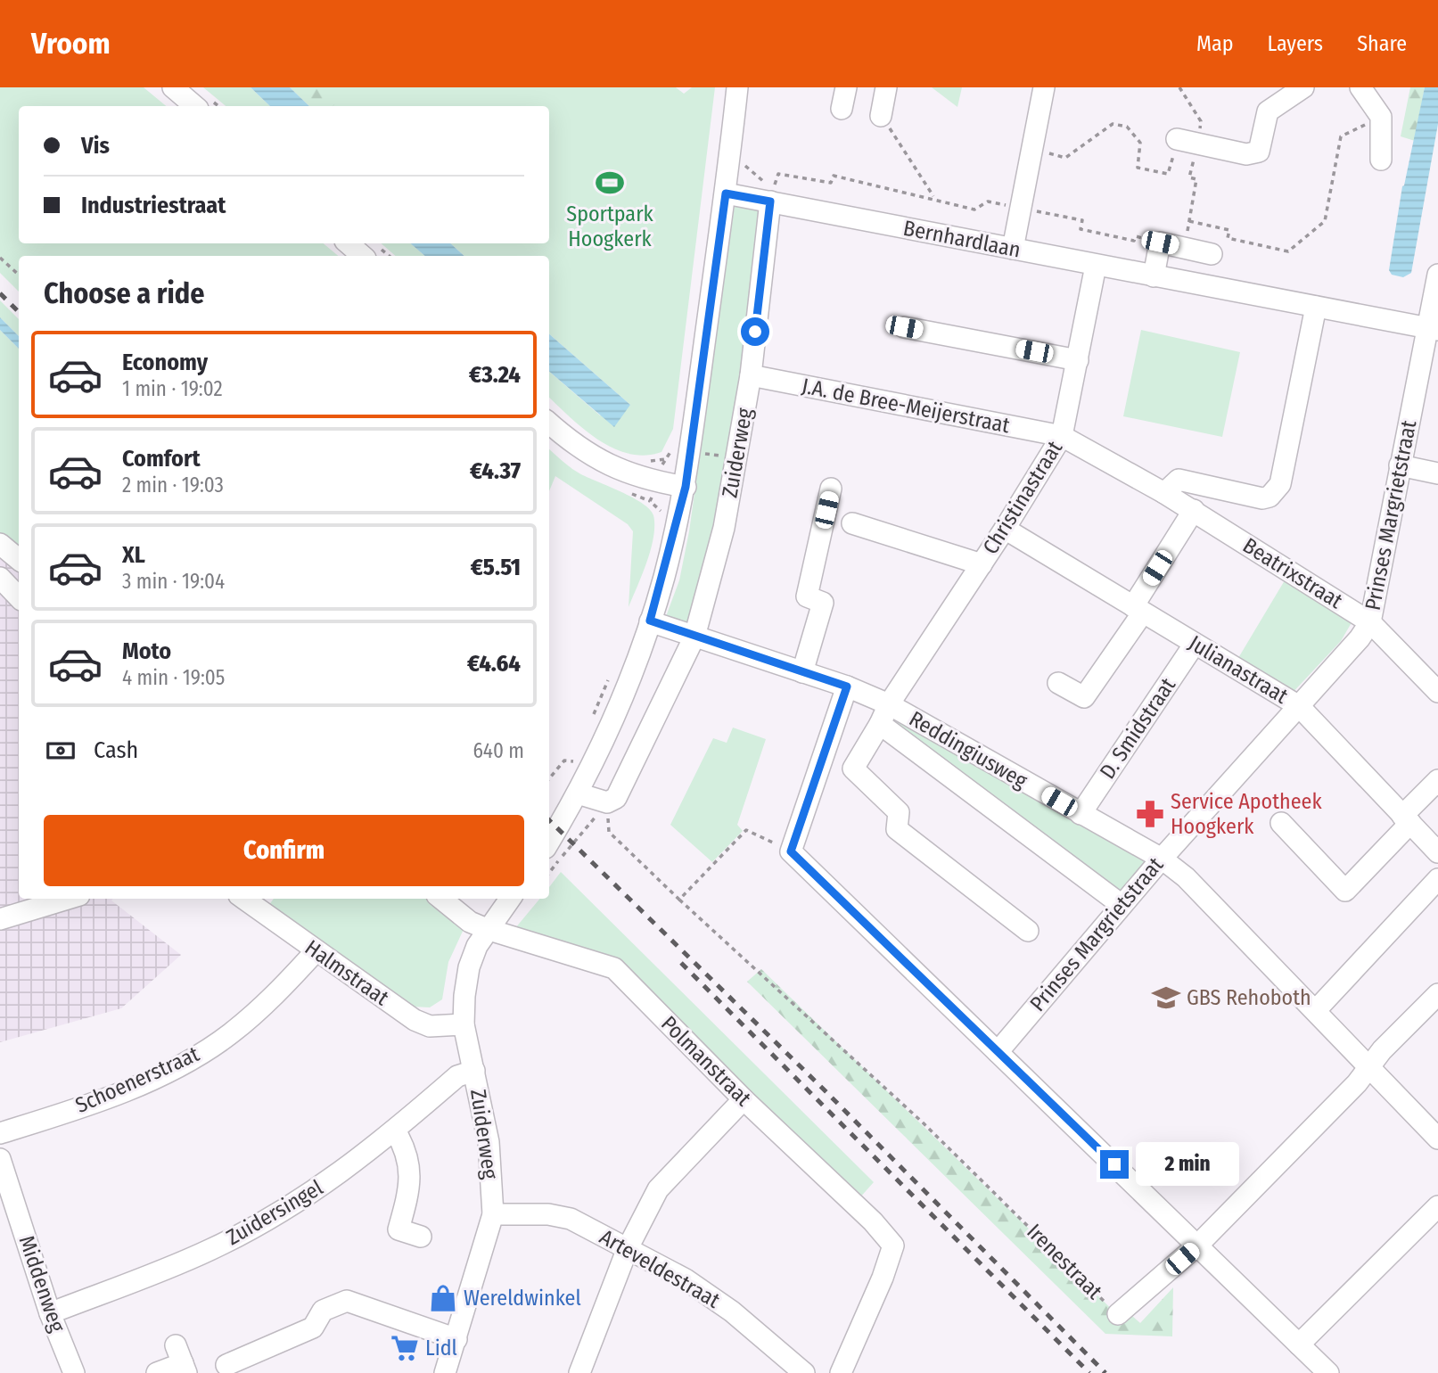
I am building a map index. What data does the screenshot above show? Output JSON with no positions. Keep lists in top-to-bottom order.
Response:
{
  "streets": {
    "street": [
      "Bernhardlaan",
      "J.A. de Bree-Meijerstraat",
      "Zuiderweg",
      "Christinastraat",
      "Prinses Margrietstraat",
      "Beatrixstraat",
      "Julianastraat",
      "D. Smidstraat",
      "Reddingiusweg",
      "Halmstraat",
      "Polmanstraat",
      "Schoenerstraat",
      "Zuidersingel",
      "Irenestraat",
      "Arteveldestraat",
      "Middenweg"
    ]
  },
  "crossings": [
    ["Bernhardlaan", "Zuiderweg"],
    ["Bernhardlaan", "Christinastraat"],
    ["Bernhardlaan", "Prinses Margrietstraat"],
    ["J.A. de Bree-Meijerstraat", "Zuiderweg"],
    ["J.A. de Bree-Meijerstraat", "Christinastraat"],
    ["J.A. de Bree-Meijerstraat", "Beatrixstraat"],
    ["Zuiderweg", "Reddingiusweg"],
    ["Zuiderweg", "Halmstraat"],
    ["Zuiderweg", "Polmanstraat"],
    ["Zuiderweg", "Zuidersingel"],
    ["Zuiderweg", "Irenestraat"],
    ["Zuiderweg", "Arteveldestraat"],
    ["Christinastraat", "Julianastraat"],
    ["Christinastraat", "Reddingiusweg"],
    ["Prinses Margrietstraat", "Beatrixstraat"],
    ["Prinses Margrietstraat", "Julianastraat"],
    ["Prinses Margrietstraat", "Reddingiusweg"],
    ["Julianastraat", "D. Smidstraat"],
    ["D. Smidstraat", "Reddingiusweg"],
    ["Reddingiusweg", "Irenestraat"],
    ["Halmstraat", "Schoenerstraat"],
    ["Zuidersingel", "Middenweg"]
  ],
  "places": {
    "sports": ["Sportpark Hoogkerk"],
    "pharmacy": ["Service Apotheek Hoogkerk"],
    "school or university": ["GBS Rehoboth"],
    "shop": ["Wereldwinkel"],
    "supermarket": ["Lidl"]
  },
  "page": {
    "header": "Vroom",
    "nav": ["Map", "Layers", "Share"],
    "banner": ["Vis", "Industriestraat"],
    "heading": "Choose a ride",
    "list": [
      {
        "name": "Economy",
        "note": "1 min · 19:02",
        "value": "€3.24"
      },
      {
        "name": "Comfort",
        "note": "2 min · 19:03",
        "value": "€4.37"
      },
      {
        "name": "XL",
        "note": "3 min · 19:04",
        "value": "€5.51"
      },
      {
        "name": "Moto",
        "note": "4 min · 19:05",
        "value": "€4.64"
      }
    ],
    "pay": ["Cash", "640 m"],
    "buttons": "Confirm",
    "bubble": "2 min"
  }
}
